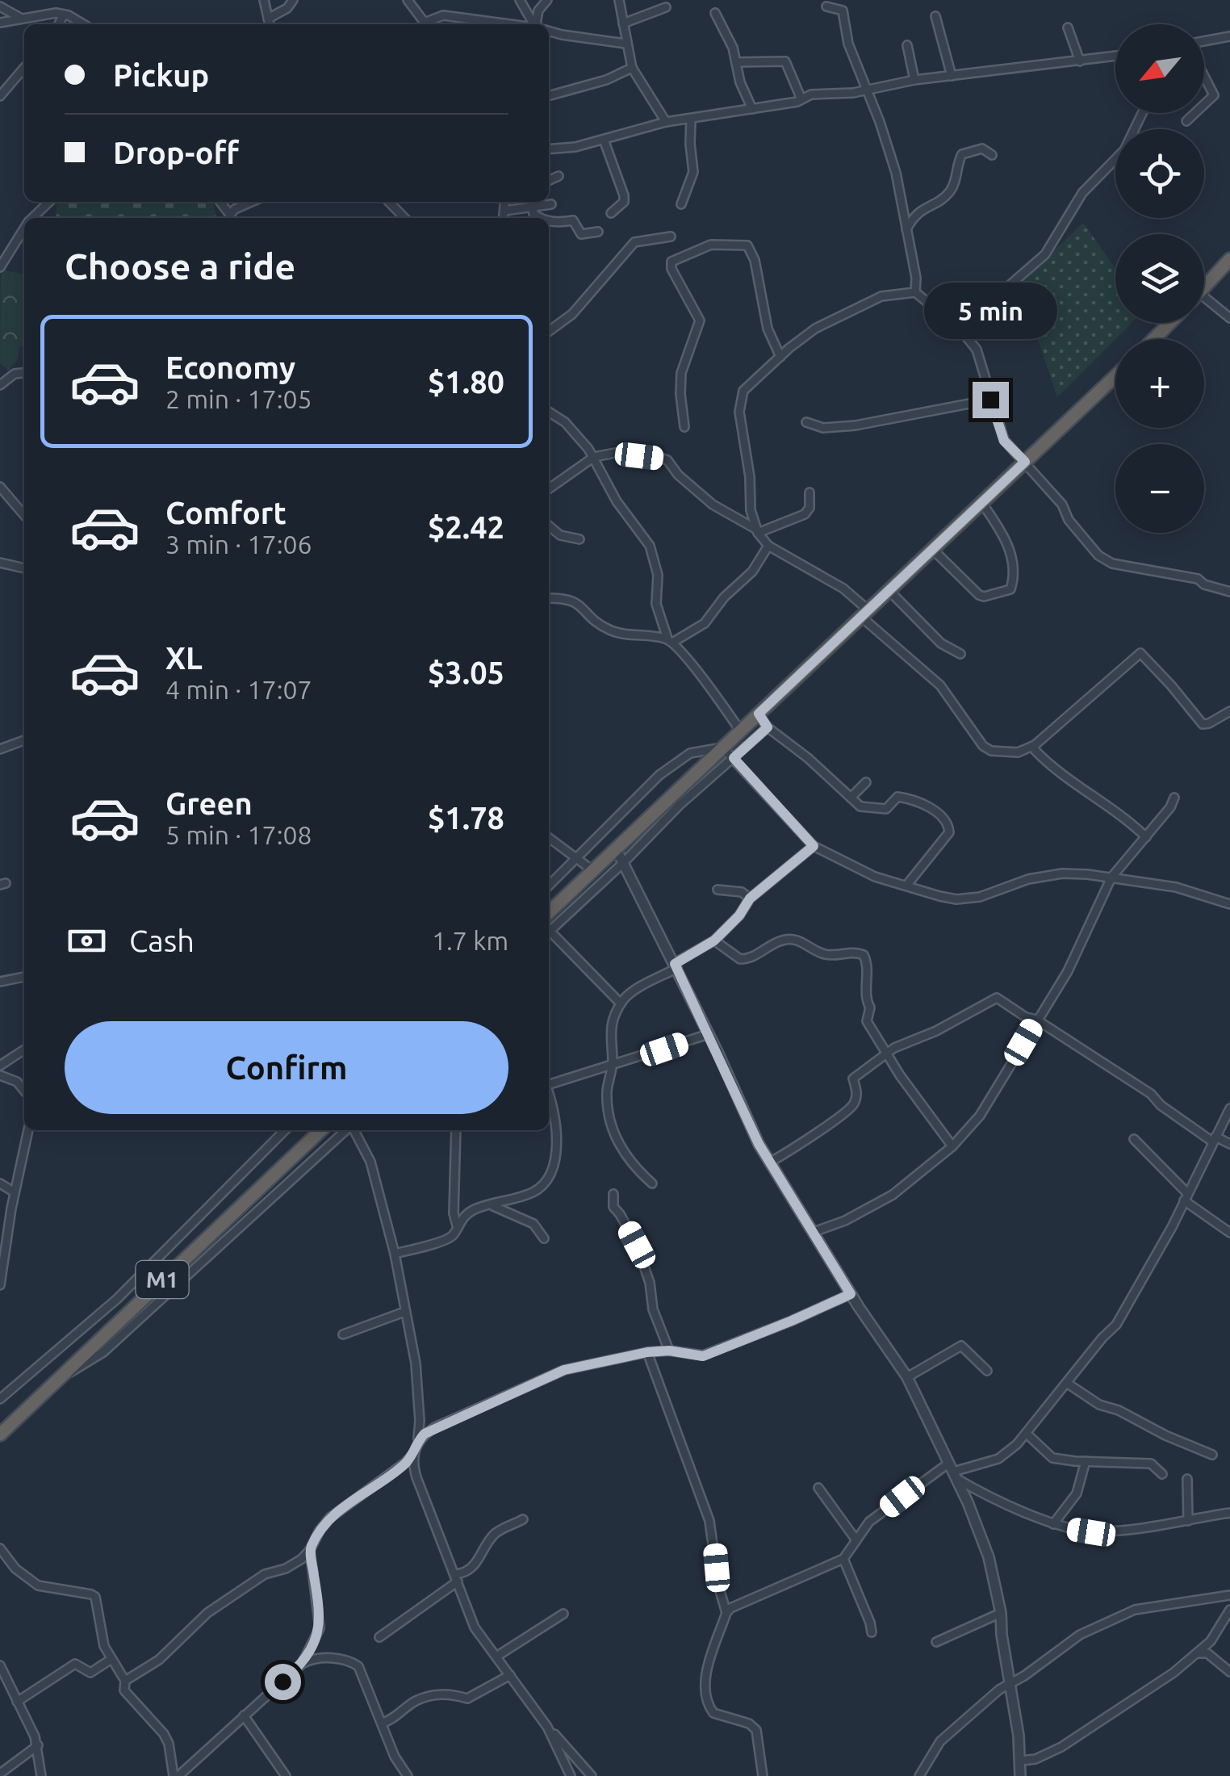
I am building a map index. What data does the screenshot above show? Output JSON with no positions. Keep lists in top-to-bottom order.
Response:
{
  "streets": {
    "highway": ["M1"]
  },
  "north": "bottom left",
  "page": {
    "map_buttons": ["+", "−"],
    "banner": ["Pickup", "Drop-off"],
    "heading": "Choose a ride",
    "bubble": "5 min",
    "list": [
      {
        "name": "Economy",
        "note": "2 min · 17:05",
        "value": "$1.80"
      },
      {
        "name": "Comfort",
        "note": "3 min · 17:06",
        "value": "$2.42"
      },
      {
        "name": "XL",
        "note": "4 min · 17:07",
        "value": "$3.05"
      },
      {
        "name": "Green",
        "note": "5 min · 17:08",
        "value": "$1.78"
      }
    ],
    "pay": ["Cash", "1.7 km"],
    "buttons": "Confirm"
  }
}
